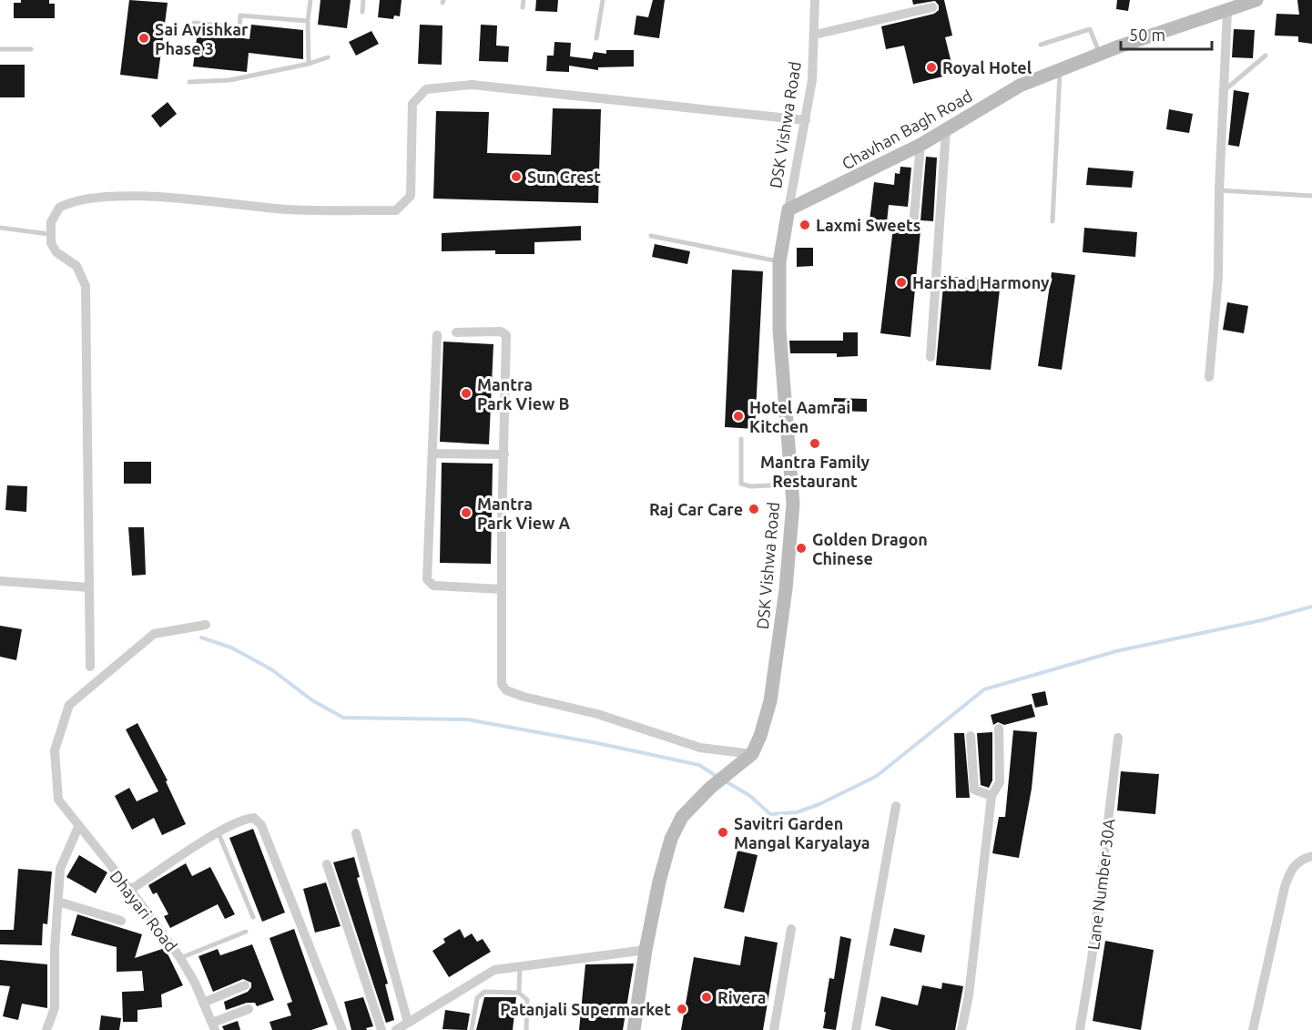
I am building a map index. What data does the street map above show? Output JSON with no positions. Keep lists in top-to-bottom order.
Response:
{
  "streets": {
    "street": [
      "DSK Vishwa Road",
      "Chavhan Bagh Road",
      "Lane Number 30A",
      "Dhayari Road"
    ]
  },
  "crossings": [
    ["DSK Vishwa Road", "Chavhan Bagh Road"]
  ],
  "places": [
    "Sai Avishkar Phase 3",
    "Royal Hotel",
    "Sun Crest",
    "Laxmi Sweets",
    "Harshad Harmony",
    "Mantra Park View B",
    "Hotel Aamrai Kitchen",
    "Mantra Family Restaurant",
    "Raj Car Care",
    "Mantra Park View A",
    "Golden Dragon Chinese",
    "Savitri Garden Mangal Karyalaya",
    "Rivera",
    "Patanjali Supermarket"
  ],
  "scale_bar": "50 m"
}
